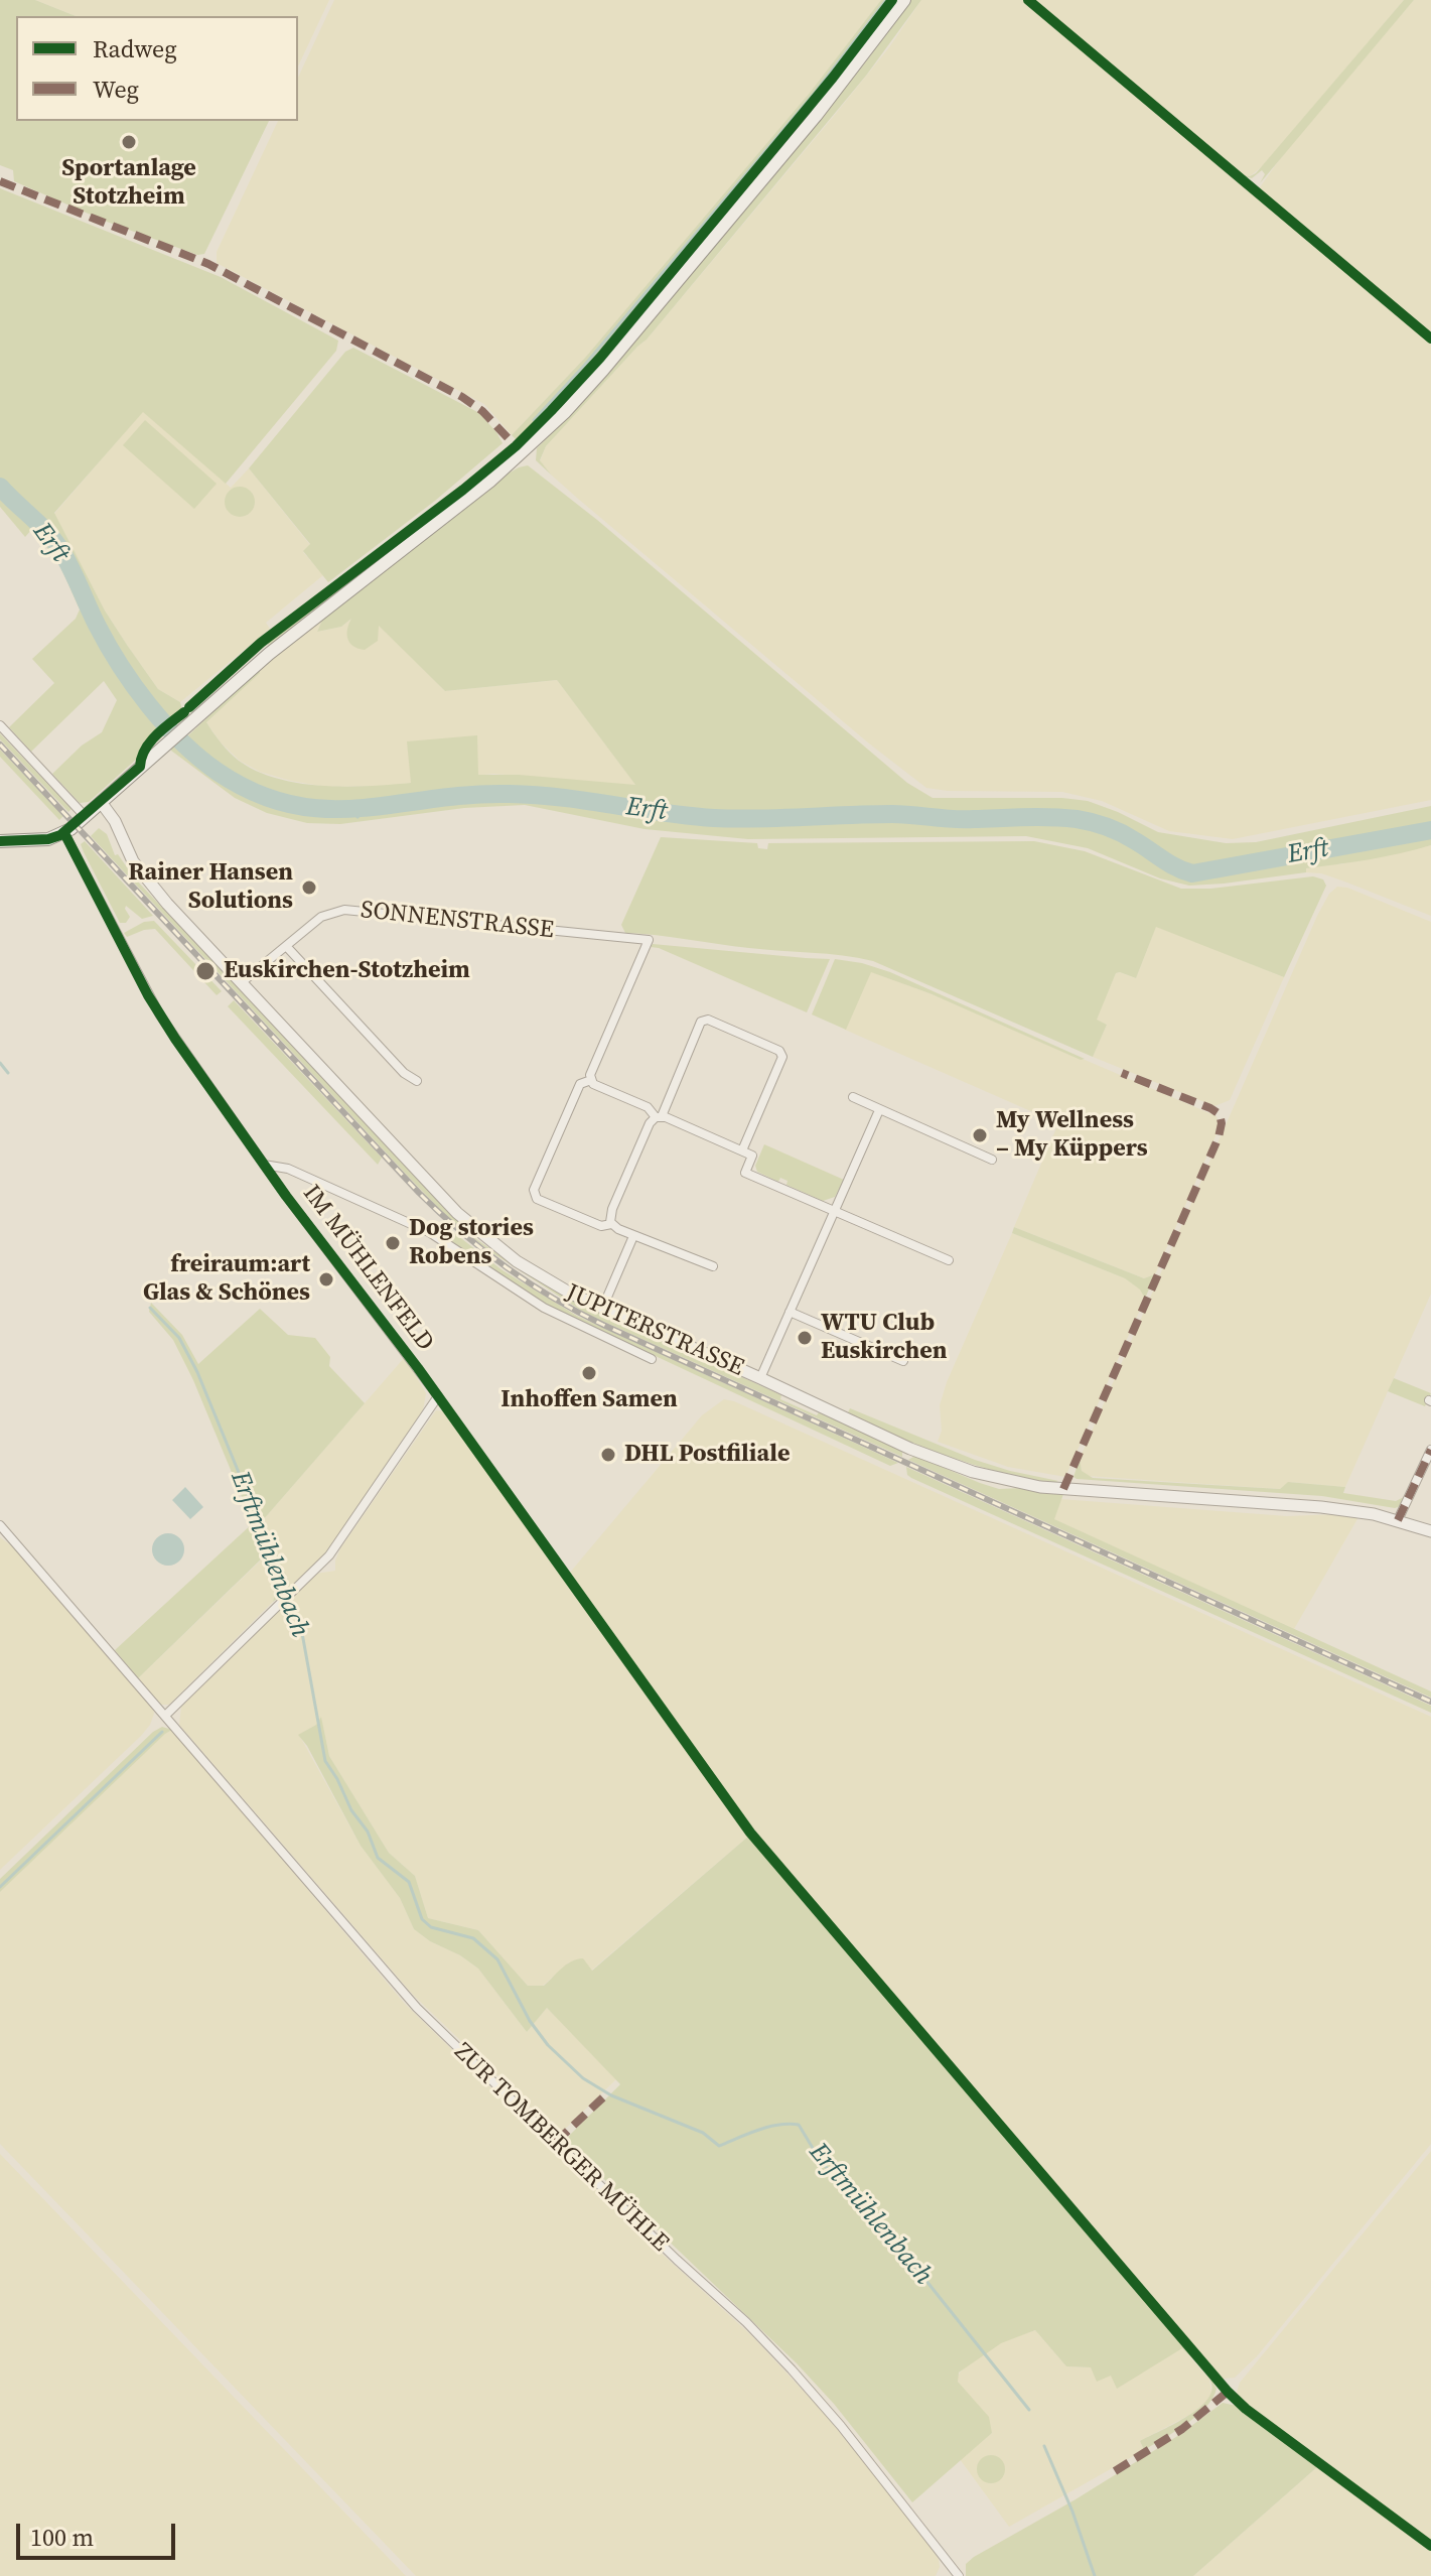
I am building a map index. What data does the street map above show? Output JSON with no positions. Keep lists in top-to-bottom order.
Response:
{
  "streets": {
    "street": [
      "SONNENSTRASSE",
      "IM MÜHLENFELD",
      "JUPITERSTRASSE",
      "ZUR TOMBERGER MÜHLE"
    ]
  },
  "crossings": [
    ["SONNENSTRASSE", "JUPITERSTRASSE"],
    ["IM MÜHLENFELD", "ZUR TOMBERGER MÜHLE"]
  ],
  "water": ["Erft", "Erftmühlenbach"],
  "places": [
    "Sportanlage Stotzheim",
    "Rainer Hansen Solutions",
    "Euskirchen-Stotzheim",
    "My Wellness – My Küppers",
    "Dog stories Robens",
    "freiraum:art Glas & Schönes",
    "WTU Club Euskirchen",
    "Inhoffen Samen",
    "DHL Postfiliale"
  ],
  "legend": ["Radweg", "Weg"],
  "scale_bar": "100 m"
}
